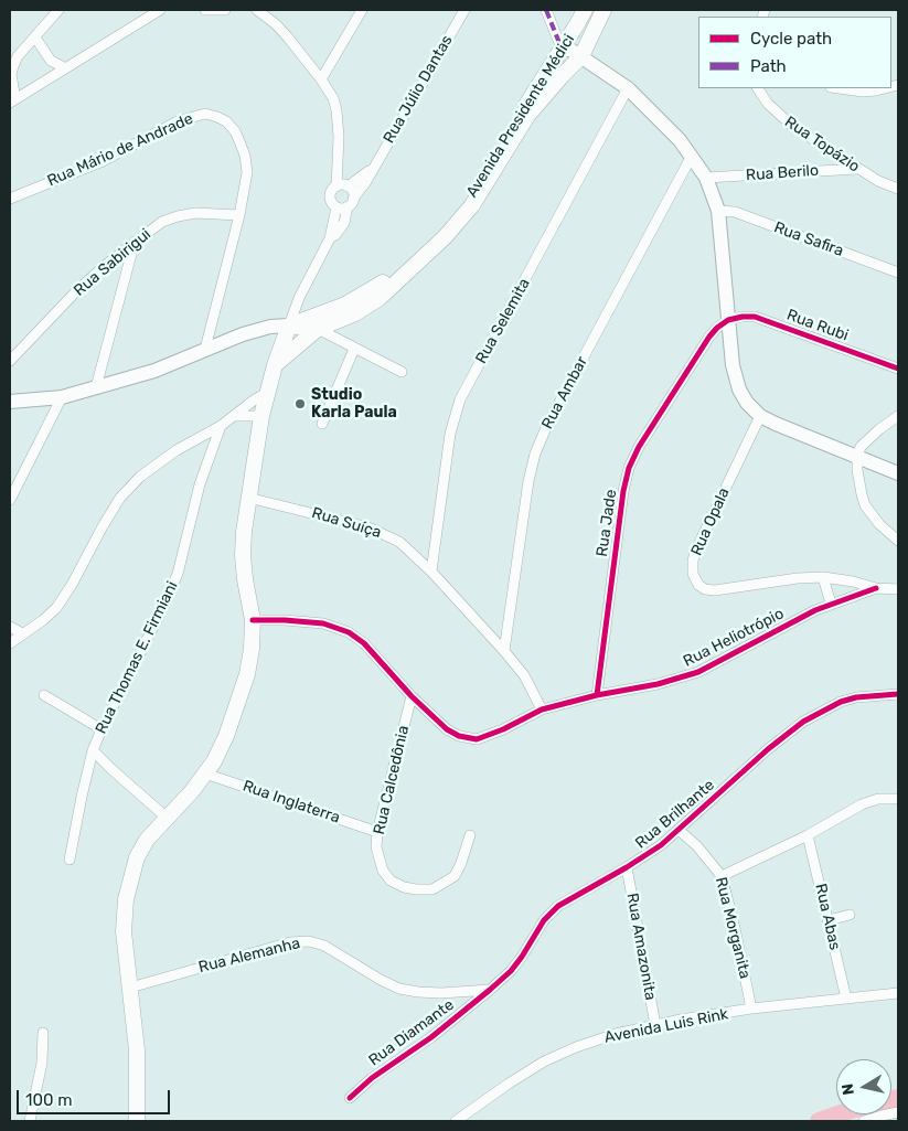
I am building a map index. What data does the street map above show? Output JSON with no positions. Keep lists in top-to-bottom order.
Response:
{
  "streets": {
    "main road": ["Avenida Presidente Médici"],
    "street": [
      "Rua Júlio Dantas",
      "Rua Topázio",
      "Rua Mário de Andrade",
      "Rua Berilo",
      "Rua Safira",
      "Rua Sabirigui",
      "Rua Selemita",
      "Rua Rubi",
      "Rua Ambar",
      "Rua Opala",
      "Rua Suíça",
      "Rua Jade",
      "Rua Heliotrópio",
      "Rua Thomas E. Firmiani",
      "Rua Calcedônia",
      "Rua Inglaterra",
      "Rua Brilhante",
      "Rua Abas",
      "Rua Morganita",
      "Rua Amazonita",
      "Rua Alemanha",
      "Avenida Luis Rink",
      "Rua Diamante"
    ]
  },
  "crossings": [
    ["Rua Júlio Dantas", "Avenida Presidente Médici"],
    ["Rua Topázio", "Rua Berilo"],
    ["Rua Mário de Andrade", "Rua Sabirigui"],
    ["Rua Selemita", "Rua Suíça"],
    ["Rua Rubi", "Rua Jade"],
    ["Rua Ambar", "Rua Suíça"],
    ["Rua Opala", "Rua Heliotrópio"],
    ["Rua Suíça", "Rua Heliotrópio"],
    ["Rua Jade", "Rua Heliotrópio"],
    ["Rua Heliotrópio", "Rua Calcedônia"],
    ["Rua Calcedônia", "Rua Inglaterra"],
    ["Rua Brilhante", "Rua Morganita"],
    ["Rua Brilhante", "Rua Amazonita"],
    ["Rua Brilhante", "Rua Alemanha"],
    ["Rua Brilhante", "Rua Diamante"],
    ["Rua Abas", "Avenida Luis Rink"],
    ["Rua Morganita", "Avenida Luis Rink"],
    ["Rua Amazonita", "Avenida Luis Rink"],
    ["Rua Alemanha", "Rua Diamante"]
  ],
  "places": ["Studio Karla Paula"],
  "legend": ["Cycle path", "Path"],
  "scale_bar": "100 m",
  "north": "left"
}
